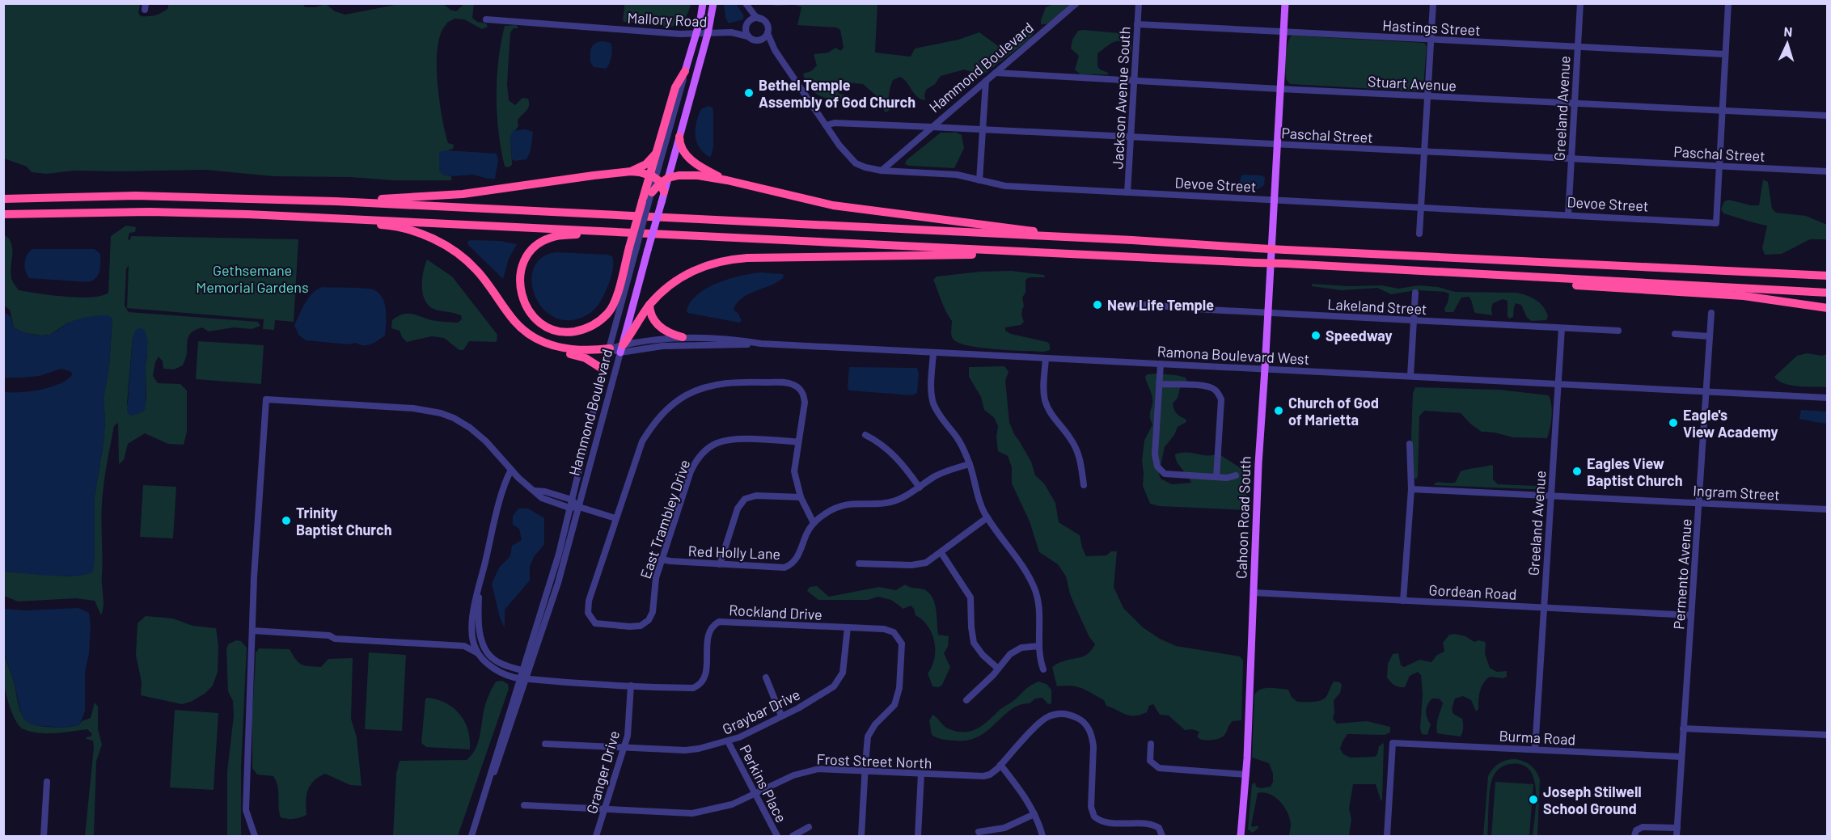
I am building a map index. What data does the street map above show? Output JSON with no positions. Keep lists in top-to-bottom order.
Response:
{
  "streets": {
    "main road": ["Hammond Boulevard", "Cahoon Road South"],
    "street": [
      "Mallory Road",
      "Hastings Street",
      "Stuart Avenue",
      "Jackson Avenue South",
      "Greeland Avenue",
      "Paschal Street",
      "Devoe Street",
      "Lakeland Street",
      "Ramona Boulevard West",
      "Ingram Street",
      "East Trambley Drive",
      "Red Holly Lane",
      "Permento Avenue",
      "Gordean Road",
      "Rockland Drive",
      "Graybar Drive",
      "Burma Road",
      "Frost Street North",
      "Granger Drive",
      "Perkins Place"
    ]
  },
  "crossings": [
    ["Mallory Road", "Hammond Boulevard"],
    ["Mallory Road", "Devoe Street"],
    ["Hastings Street", "Jackson Avenue South"],
    ["Hastings Street", "Greeland Avenue"],
    ["Hammond Boulevard", "Stuart Avenue"],
    ["Hammond Boulevard", "Paschal Street"],
    ["Hammond Boulevard", "Devoe Street"],
    ["Hammond Boulevard", "Ramona Boulevard West"],
    ["Hammond Boulevard", "Rockland Drive"],
    ["Stuart Avenue", "Jackson Avenue South"],
    ["Stuart Avenue", "Greeland Avenue"],
    ["Jackson Avenue South", "Paschal Street"],
    ["Jackson Avenue South", "Devoe Street"],
    ["Greeland Avenue", "Paschal Street"],
    ["Greeland Avenue", "Devoe Street"],
    ["Greeland Avenue", "Lakeland Street"],
    ["Greeland Avenue", "Ramona Boulevard West"],
    ["Greeland Avenue", "Ingram Street"],
    ["Greeland Avenue", "Gordean Road"],
    ["Greeland Avenue", "Burma Road"],
    ["Paschal Street", "Devoe Street"],
    ["Paschal Street", "Cahoon Road South"],
    ["Devoe Street", "Cahoon Road South"],
    ["Lakeland Street", "Cahoon Road South"],
    ["Ramona Boulevard West", "Cahoon Road South"],
    ["Ramona Boulevard West", "Permento Avenue"],
    ["Ingram Street", "Permento Avenue"],
    ["Cahoon Road South", "Gordean Road"],
    ["East Trambley Drive", "Red Holly Lane"],
    ["Permento Avenue", "Gordean Road"],
    ["Permento Avenue", "Burma Road"],
    ["Rockland Drive", "Graybar Drive"],
    ["Rockland Drive", "Frost Street North"],
    ["Rockland Drive", "Granger Drive"],
    ["Graybar Drive", "Granger Drive"],
    ["Graybar Drive", "Perkins Place"],
    ["Frost Street North", "Granger Drive"],
    ["Frost Street North", "Perkins Place"]
  ],
  "parks": ["Gethsemane Memorial Gardens"],
  "places": [
    "Bethel Temple Assembly of God Church",
    "New Life Temple",
    "Speedway",
    "Church of God of Marietta",
    "Eagle's View Academy",
    "Eagles View Baptist Church",
    "Trinity Baptist Church",
    "Joseph Stilwell School Ground"
  ],
  "north": "top"
}
